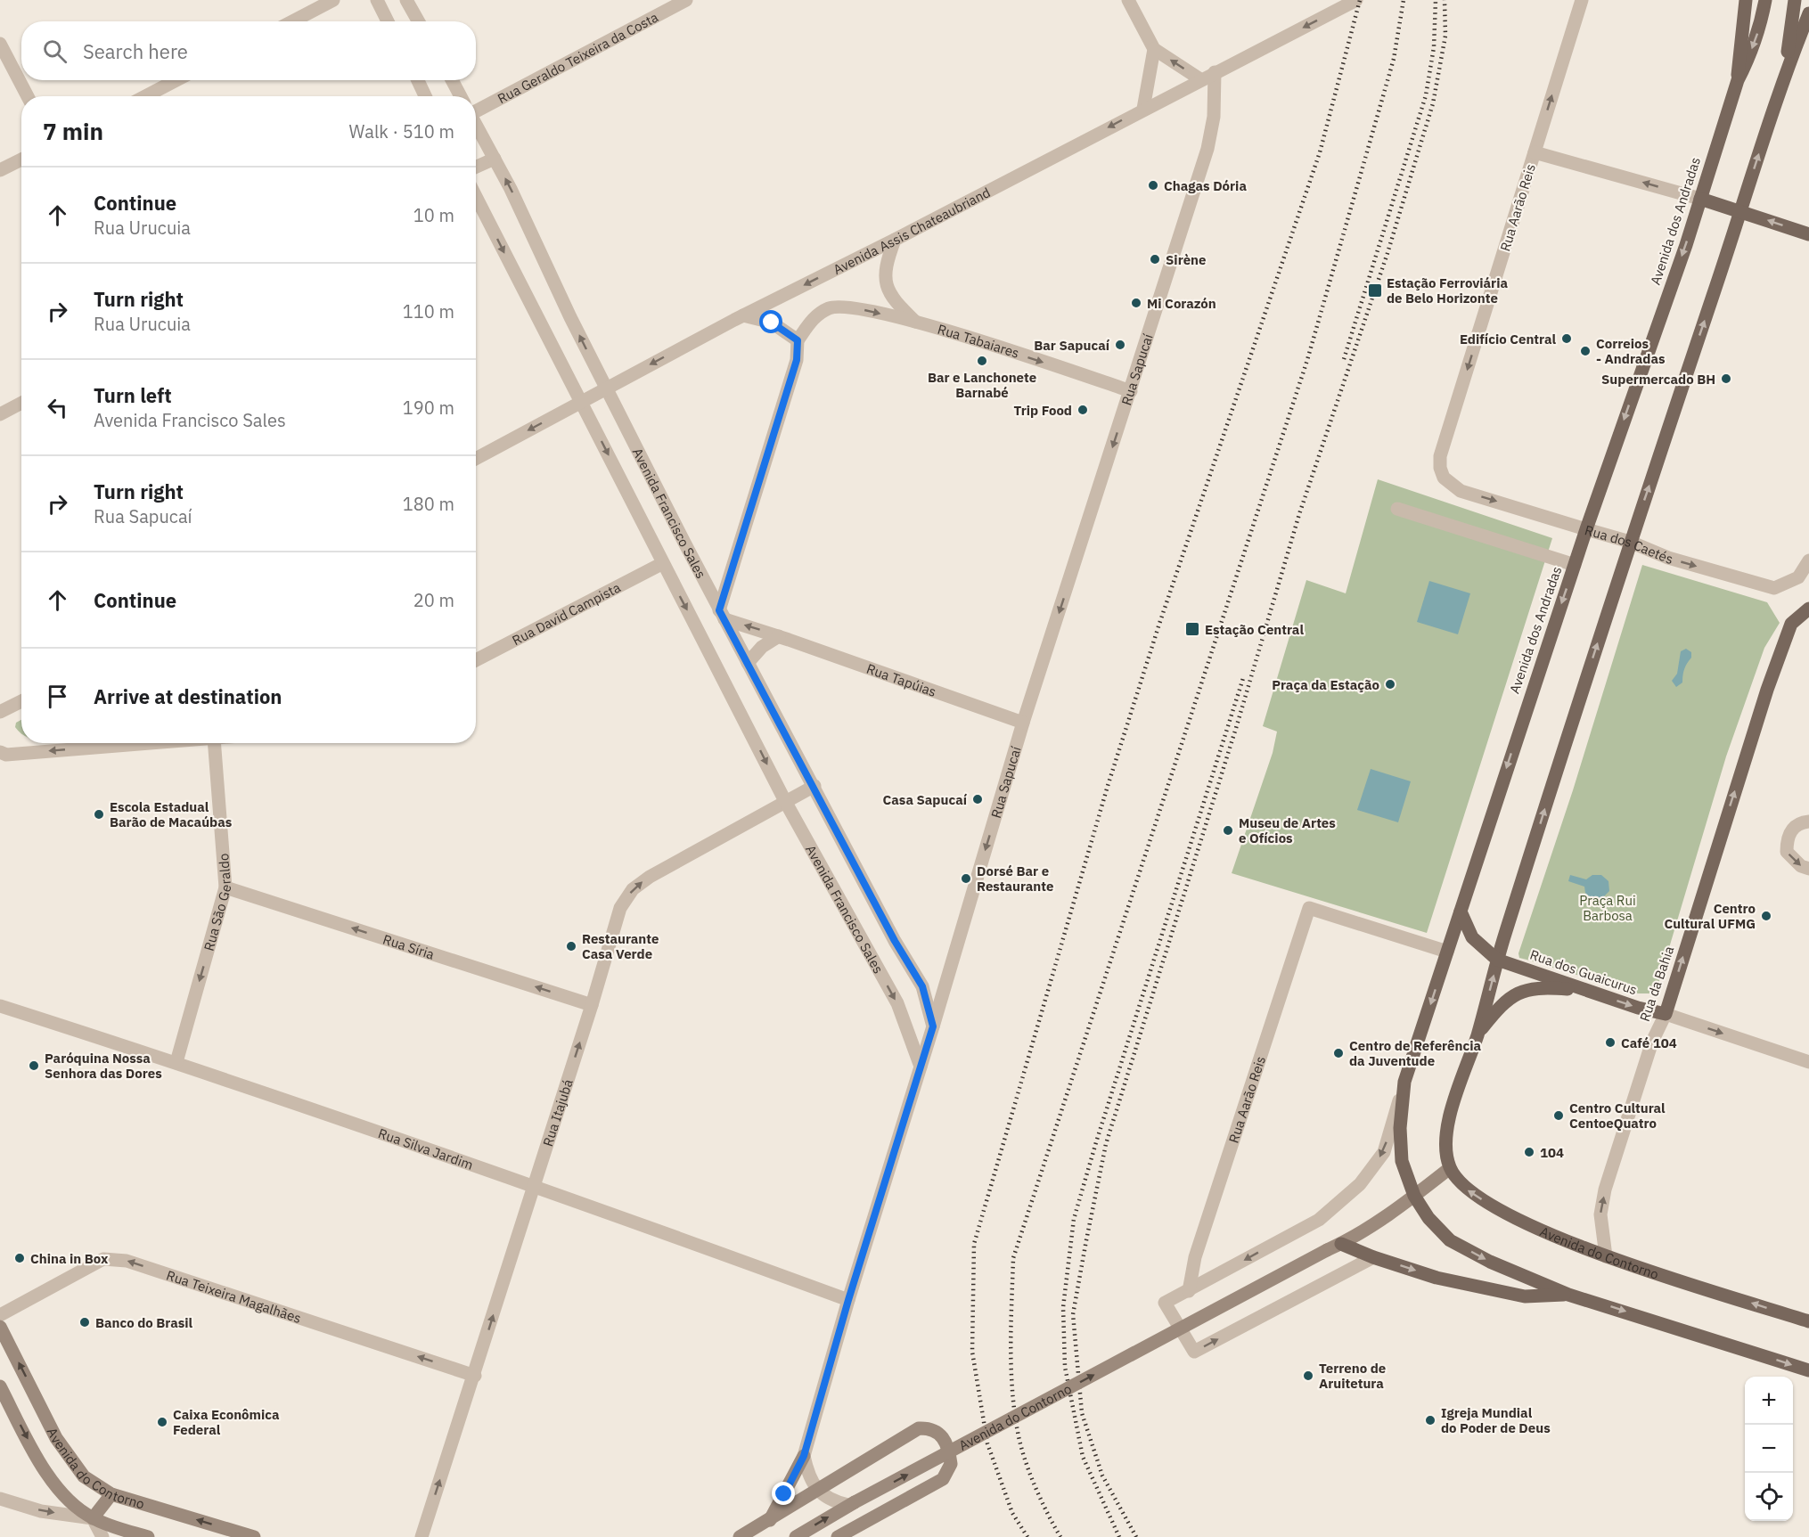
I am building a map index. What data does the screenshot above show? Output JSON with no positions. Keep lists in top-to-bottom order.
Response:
{
  "streets": {
    "main road": [
      "Avenida dos Andradas",
      "Rua dos Guaicurus",
      "Rua da Bahia",
      "Avenida do Contorno"
    ],
    "street": [
      "Rua Geraldo Teixeira da Costa",
      "Rua Aarão Reis",
      "Avenida Assis Chateaubriand",
      "Rua Tabaiares",
      "Rua Sapucaí",
      "Avenida Francisco Sales",
      "Rua dos Caetés",
      "Rua David Campista",
      "Rua Tapúias",
      "Rua São Geraldo",
      "Rua Síria",
      "Rua Itajubá",
      "Rua Silva Jardim",
      "Rua Teixeira Magalhães"
    ]
  },
  "crossings": [
    ["Rua Aarão Reis", "Avenida dos Andradas"],
    ["Rua Aarão Reis", "Rua dos Caetés"],
    ["Avenida dos Andradas", "Rua dos Caetés"],
    ["Avenida dos Andradas", "Rua dos Guaicurus"],
    ["Avenida dos Andradas", "Avenida do Contorno"],
    ["Avenida Assis Chateaubriand", "Rua Tabaiares"],
    ["Avenida Assis Chateaubriand", "Rua Sapucaí"],
    ["Avenida Assis Chateaubriand", "Avenida Francisco Sales"],
    ["Rua Tabaiares", "Rua Sapucaí"],
    ["Rua Sapucaí", "Avenida Francisco Sales"],
    ["Rua Sapucaí", "Rua Tapúias"],
    ["Rua Sapucaí", "Rua Silva Jardim"],
    ["Avenida Francisco Sales", "Rua David Campista"],
    ["Avenida Francisco Sales", "Rua Tapúias"],
    ["Avenida Francisco Sales", "Rua Itajubá"],
    ["Rua São Geraldo", "Rua Síria"],
    ["Rua São Geraldo", "Rua Silva Jardim"],
    ["Rua Síria", "Rua Itajubá"],
    ["Rua dos Guaicurus", "Rua da Bahia"],
    ["Rua da Bahia", "Avenida do Contorno"],
    ["Rua Itajubá", "Rua Silva Jardim"],
    ["Rua Itajubá", "Rua Teixeira Magalhães"]
  ],
  "one_way": [
    "Avenida Assis Chateaubriand",
    "Rua Tabaiares",
    "Rua Sapucaí",
    "Rua São Geraldo",
    "Rua Síria",
    "Rua dos Guaicurus",
    "Rua da Bahia",
    "Rua Itajubá",
    "Rua Teixeira Magalhães"
  ],
  "parks": ["Praça Rui Barbosa"],
  "places": {
    "other": [
      "Chagas Dória",
      "Sirène",
      "Mi Corazón",
      "Edifício Central",
      "Bar Sapucaí",
      "Correios - Andradas",
      "Bar e Lanchonete Barnabé",
      "Supermercado BH",
      "Trip Food",
      "Praça da Estação",
      "Casa Sapucaí",
      "Escola Estadual Barão de Macaúbas",
      "Museu de Artes e Ofícios",
      "Dorsé Bar e Restaurante",
      "Centro Cultural UFMG",
      "Restaurante Casa Verde",
      "Café 104",
      "Centro de Referência da Juventude",
      "Paróquina Nossa Senhora das Dores",
      "Centro Cultural CentoeQuatro",
      "104",
      "China in Box",
      "Banco do Brasil",
      "Terreno de Aruitetura",
      "Igreja Mundial do Poder de Deus",
      "Caixa Econômica Federal"
    ],
    "transit": ["Estação Ferroviária de Belo Horizonte", "Estação Central"]
  },
  "page": {
    "search": "Search here",
    "heading": ["7 min", "Walk · 510 m"],
    "list": [
      ["Continue", "Rua Urucuia", "10 m"],
      ["Turn right", "Rua Urucuia", "110 m"],
      ["Turn left", "Avenida Francisco Sales", "190 m"],
      ["Turn right", "Rua Sapucaí", "180 m"],
      ["Continue", "20 m"],
      "Arrive at destination"
    ],
    "map_buttons": ["+", "−"]
  }
}
